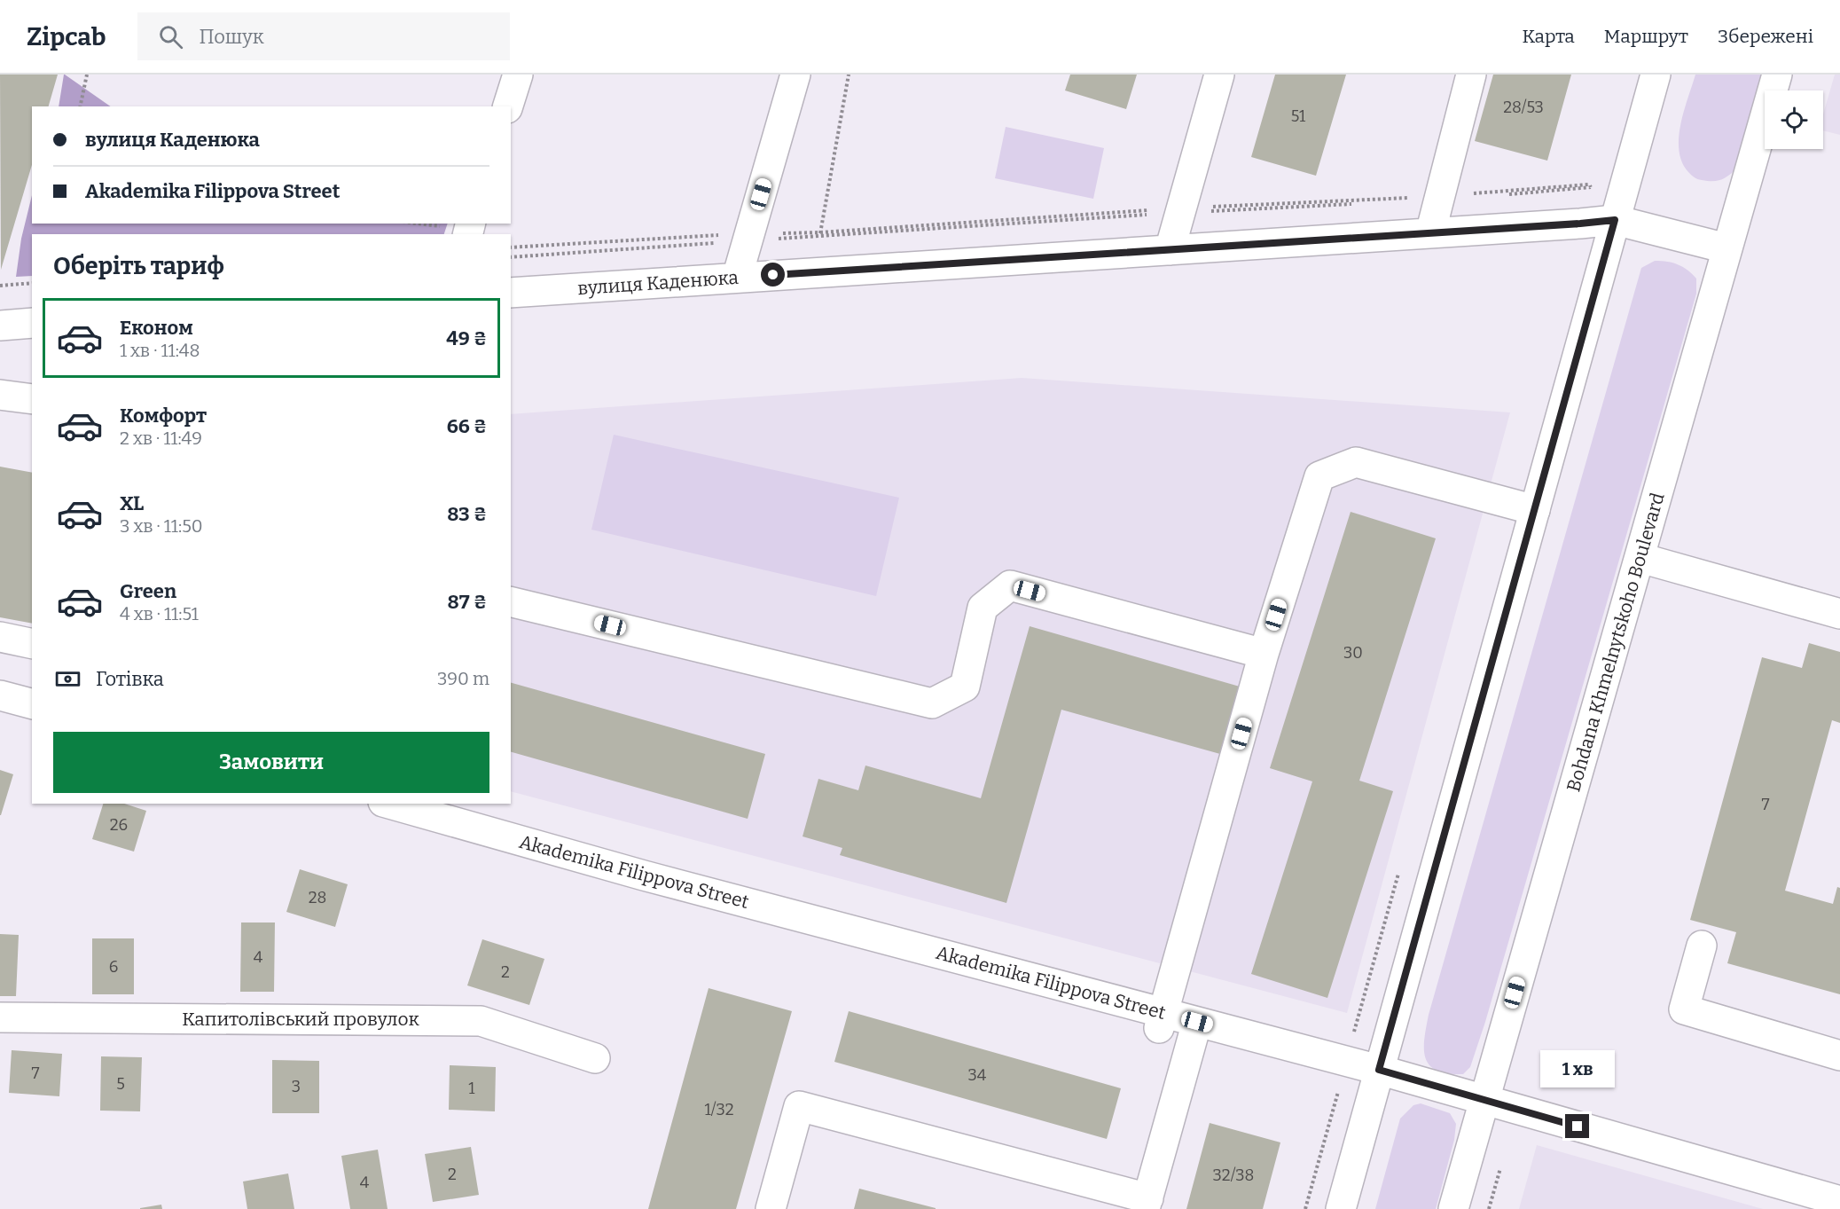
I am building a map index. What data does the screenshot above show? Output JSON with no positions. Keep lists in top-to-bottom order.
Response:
{
  "streets": {
    "street": [
      "вулиця Каденюка",
      "Bohdana Khmelnytskoho Boulevard",
      "Akademika Filippova Street",
      "Капитолівський провулок"
    ]
  },
  "crossings": [
    ["вулиця Каденюка", "Bohdana Khmelnytskoho Boulevard"],
    ["Bohdana Khmelnytskoho Boulevard", "Akademika Filippova Street"]
  ],
  "house_numbers": [
    "28/53",
    "51",
    "30",
    "7",
    "26",
    "28",
    "4",
    "6",
    "2",
    "7",
    "34",
    "5",
    "3",
    "1",
    "1/32",
    "2",
    "32/38",
    "4"
  ],
  "page": {
    "header": "Zipcab",
    "search": "Пошук",
    "nav": ["Карта", "Маршрут", "Збережені"],
    "banner": ["вулиця Каденюка", "Akademika Filippova Street"],
    "heading": "Оберіть тариф",
    "list": [
      {
        "name": "Економ",
        "note": "1 хв · 11:48",
        "value": "49 ₴"
      },
      {
        "name": "Комфорт",
        "note": "2 хв · 11:49",
        "value": "66 ₴"
      },
      {
        "name": "XL",
        "note": "3 хв · 11:50",
        "value": "83 ₴"
      },
      {
        "name": "Green",
        "note": "4 хв · 11:51",
        "value": "87 ₴"
      }
    ],
    "pay": ["Готівка", "390 m"],
    "buttons": "Замовити",
    "bubble": "1 хв"
  }
}
